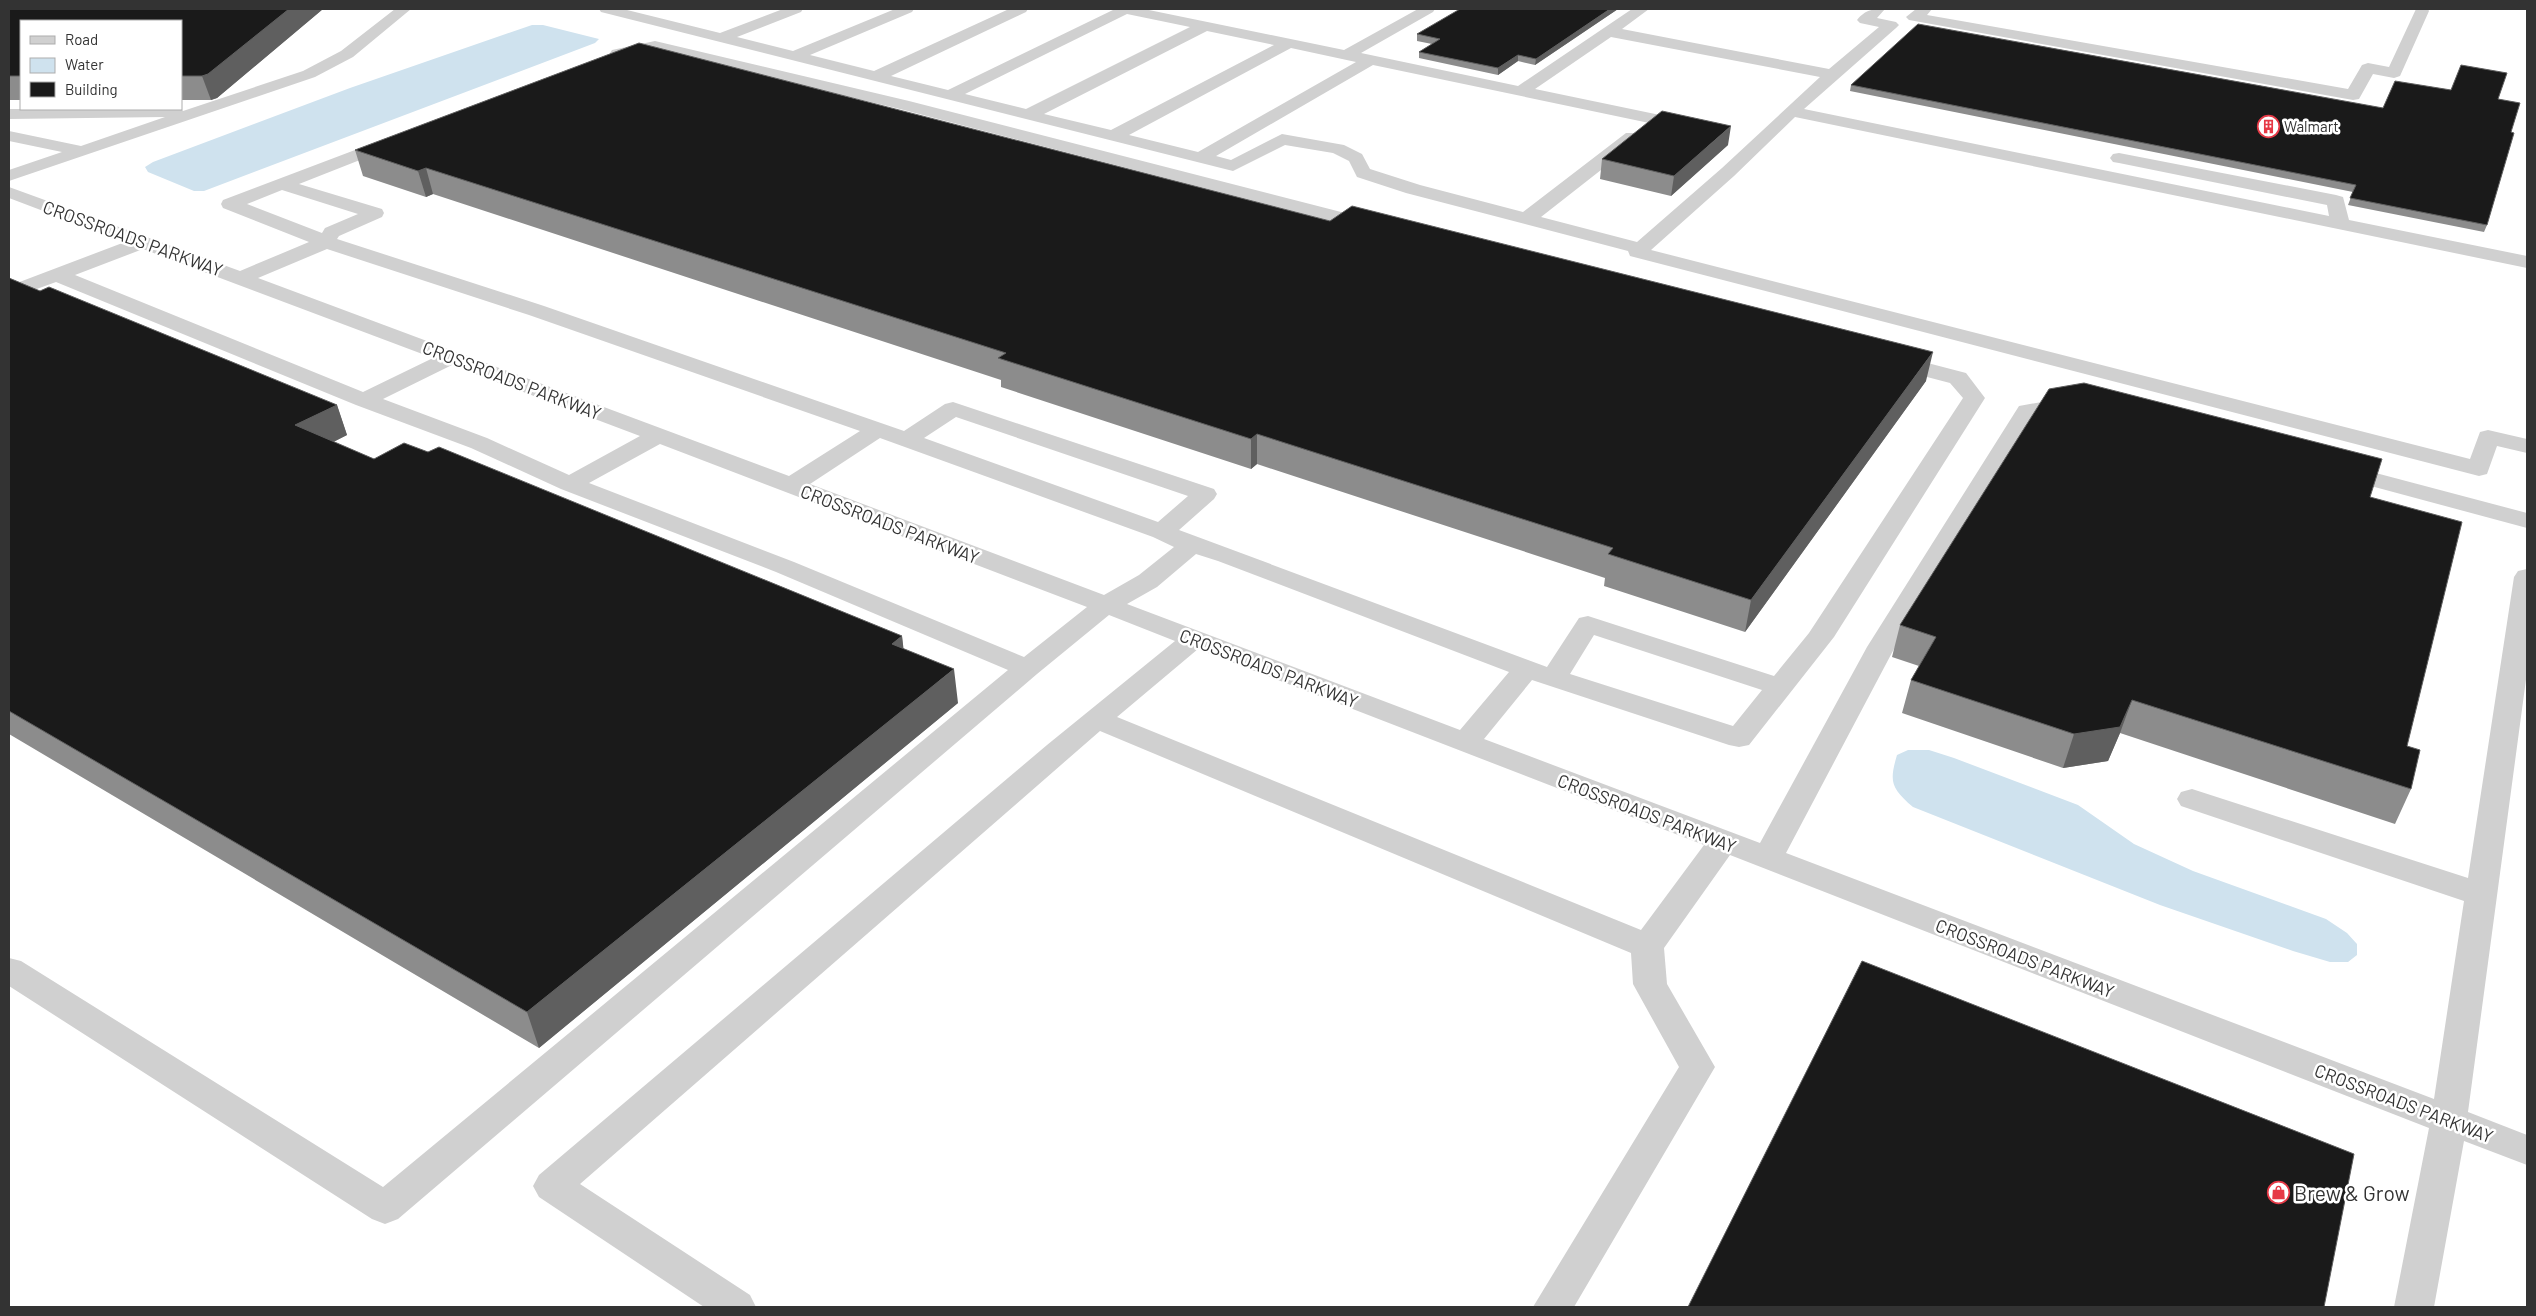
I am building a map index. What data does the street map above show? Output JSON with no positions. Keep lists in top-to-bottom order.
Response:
{
  "streets": {
    "street": ["CROSSROADS PARKWAY"]
  },
  "places": {
    "building": ["Walmart"],
    "shop": ["Brew & Grow"]
  },
  "legend": ["Road", "Water", "Building"]
}
